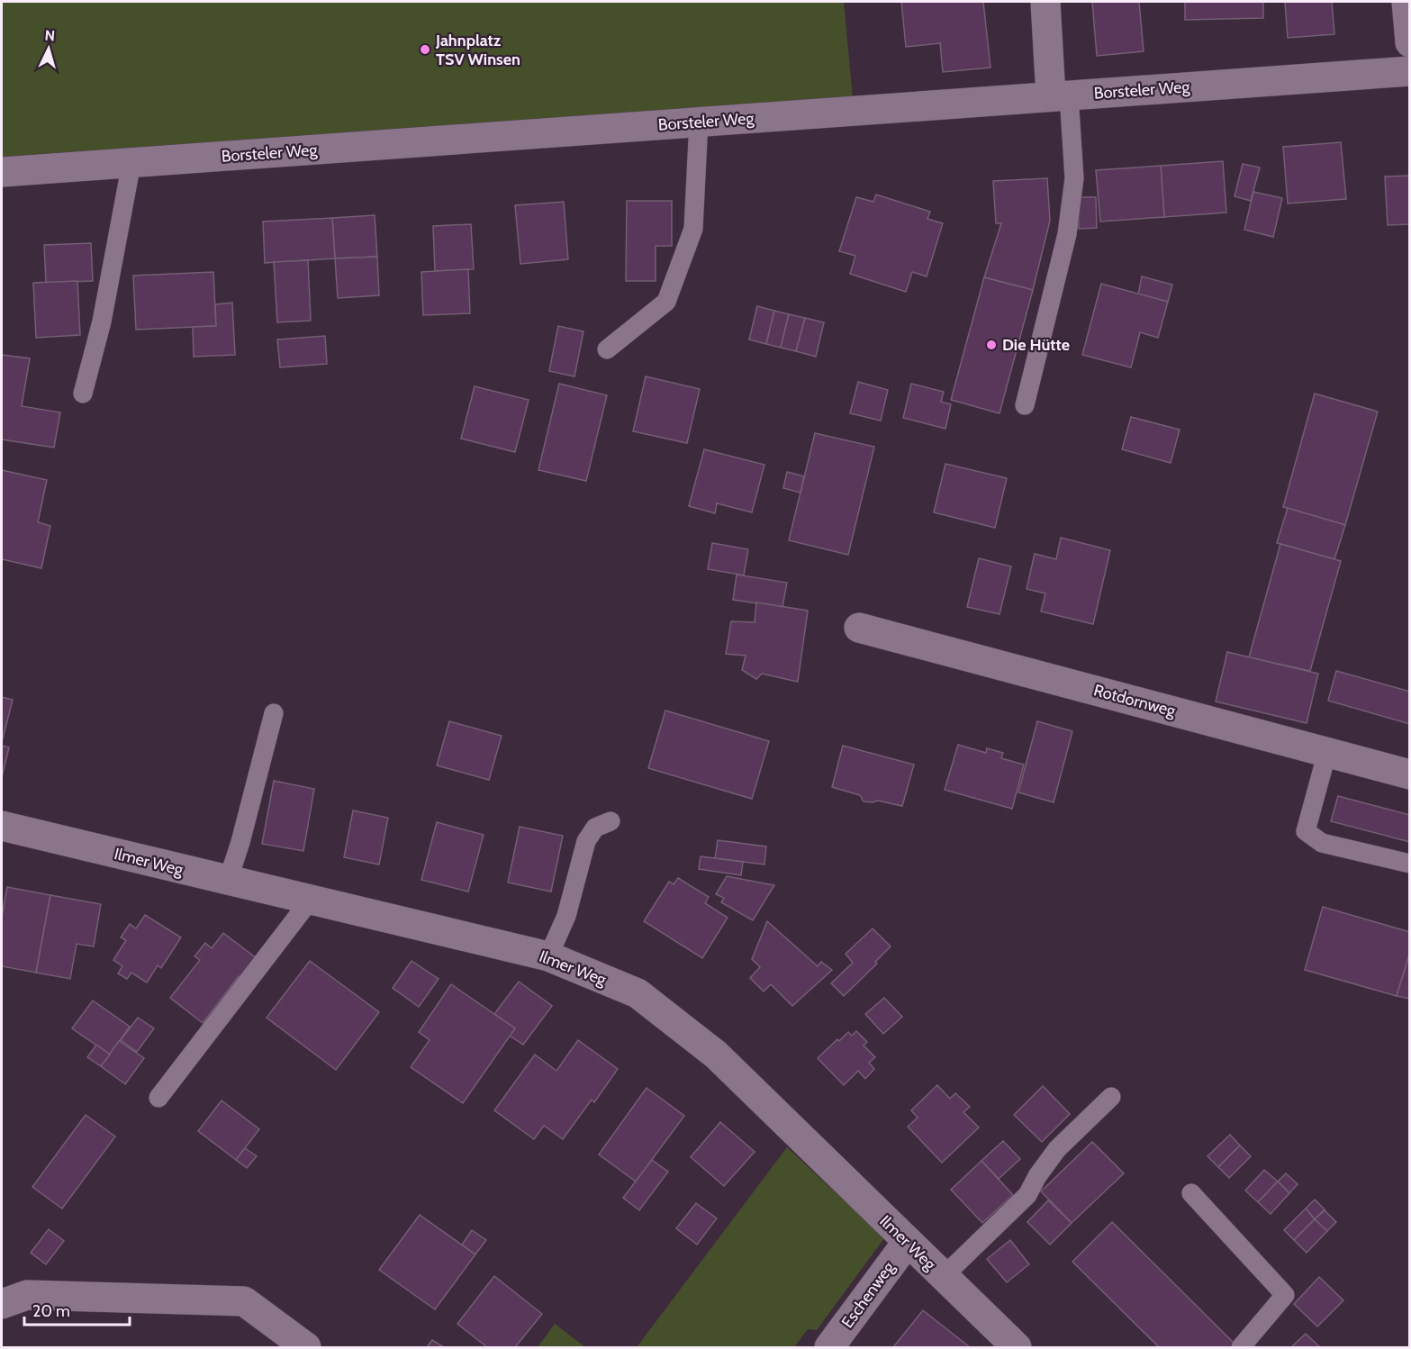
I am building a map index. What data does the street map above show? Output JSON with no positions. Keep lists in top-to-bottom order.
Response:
{
  "streets": {
    "street": [
      "Borsteler Weg",
      "Rotdornweg",
      "Ilmer Weg",
      "Eschenweg"
    ]
  },
  "crossings": [
    ["Ilmer Weg", "Eschenweg"]
  ],
  "places": ["Jahnplatz TSV Winsen", "Die Hütte"],
  "scale_bar": "20 m",
  "north": "top"
}
